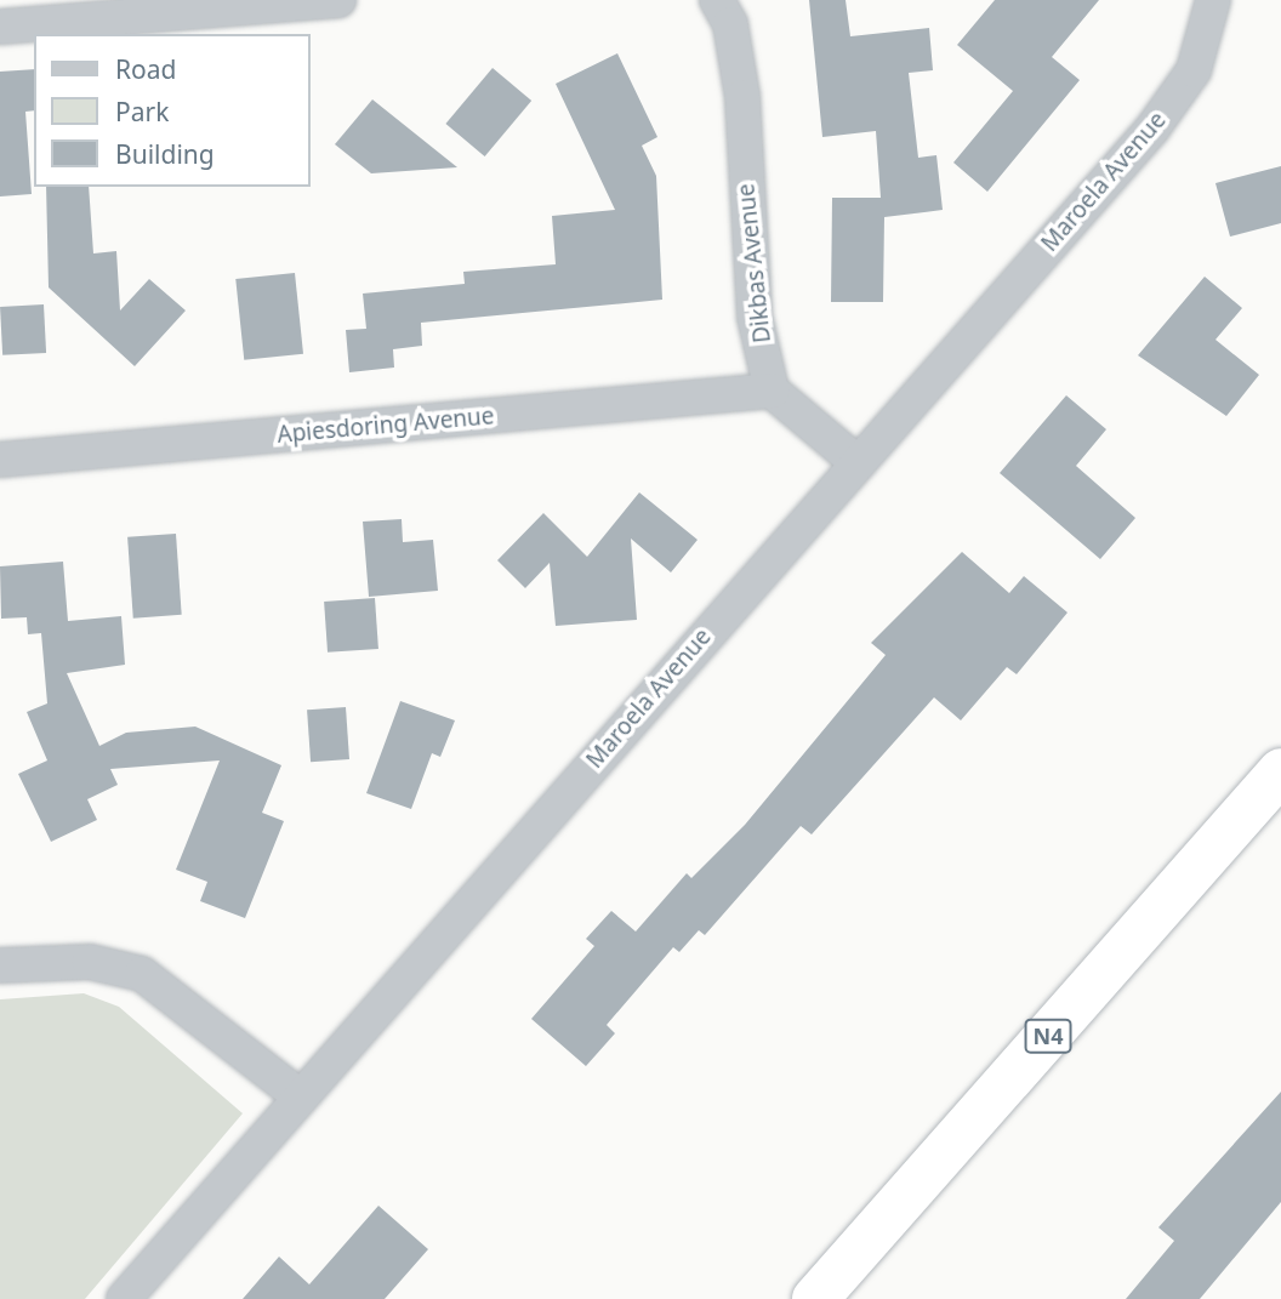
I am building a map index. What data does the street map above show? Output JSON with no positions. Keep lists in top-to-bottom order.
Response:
{
  "streets": {
    "highway": ["N4"],
    "street": ["Maroela Avenue", "Dikbas Avenue", "Apiesdoring Avenue"]
  },
  "crossings": [
    ["Dikbas Avenue", "Apiesdoring Avenue"]
  ],
  "legend": ["Road", "Park", "Building"]
}
